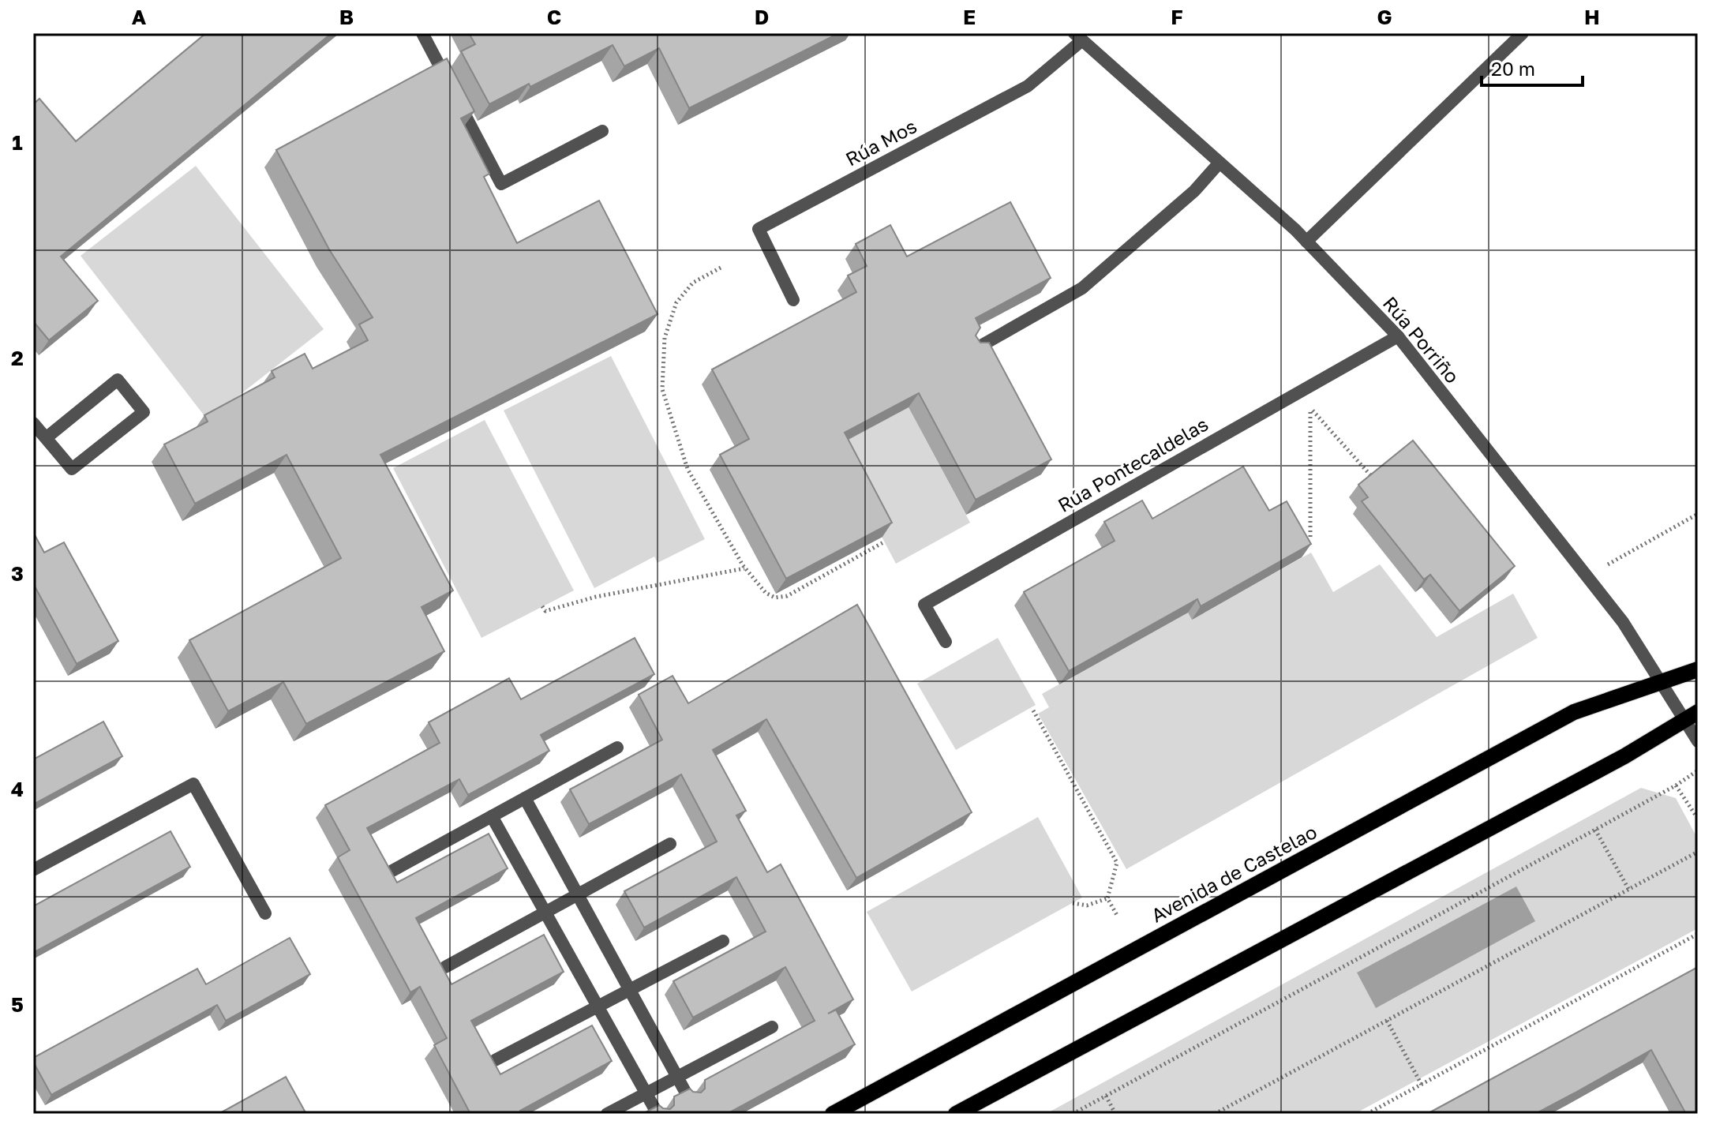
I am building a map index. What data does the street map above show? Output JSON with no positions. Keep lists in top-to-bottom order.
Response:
{
  "streets": {
    "main road": ["Avenida de Castelao"],
    "street": ["Rúa Mos", "Rúa Porriño", "Rúa Pontecaldelas"]
  },
  "crossings": [
    ["Rúa Mos", "Rúa Porriño"],
    ["Rúa Porriño", "Rúa Pontecaldelas"],
    ["Rúa Porriño", "Avenida de Castelao"]
  ],
  "scale_bar": "20 m",
  "grid": {
    "columns": [
      "A",
      "B",
      "C",
      "D",
      "E",
      "F",
      "G",
      "H"
    ],
    "rows": [
      "1",
      "2",
      "3",
      "4",
      "5"
    ]
  }
}
